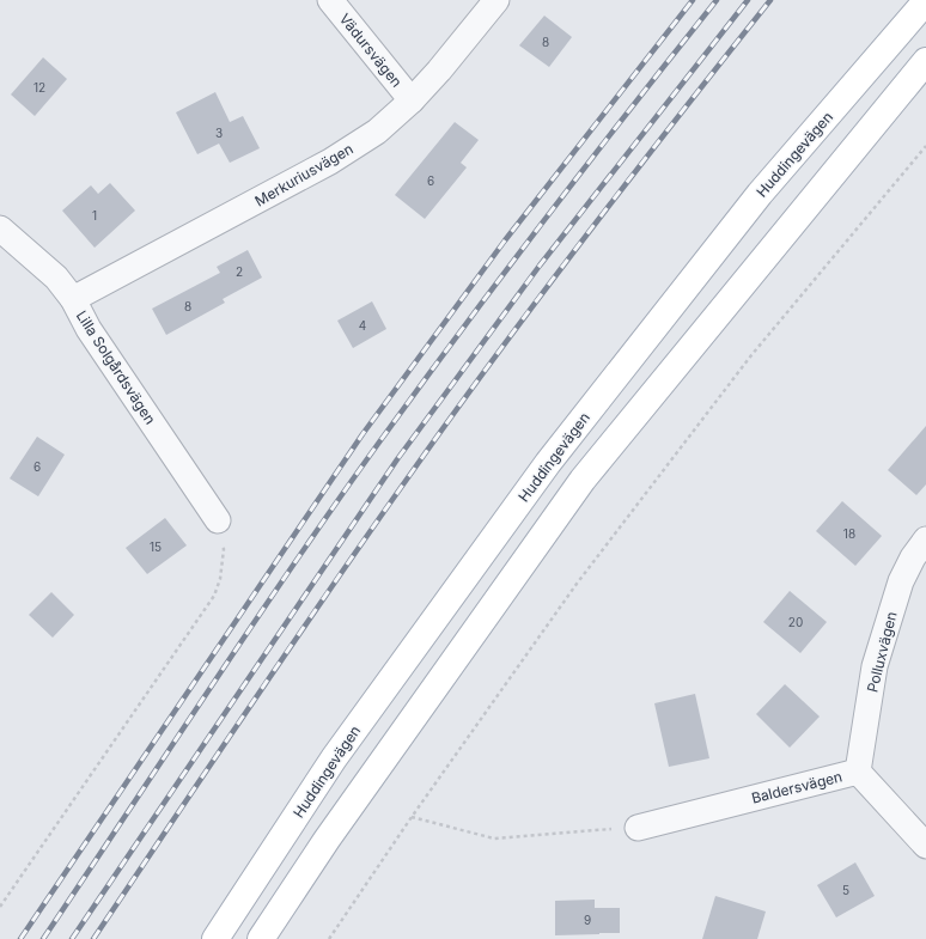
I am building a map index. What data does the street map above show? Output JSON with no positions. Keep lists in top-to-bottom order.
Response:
{
  "streets": {
    "main road": ["Huddingevägen"],
    "street": [
      "Vädursvägen",
      "Merkuriusvägen",
      "Lilla Solgårdsvägen",
      "Polluxvägen",
      "Baldersvägen"
    ]
  },
  "crossings": [
    ["Vädursvägen", "Merkuriusvägen"],
    ["Merkuriusvägen", "Lilla Solgårdsvägen"],
    ["Polluxvägen", "Baldersvägen"]
  ],
  "house_numbers": [
    "8",
    "12",
    "3",
    "6",
    "1",
    "2",
    "8",
    "4",
    "6",
    "18",
    "15",
    "20",
    "5",
    "9"
  ]
}
